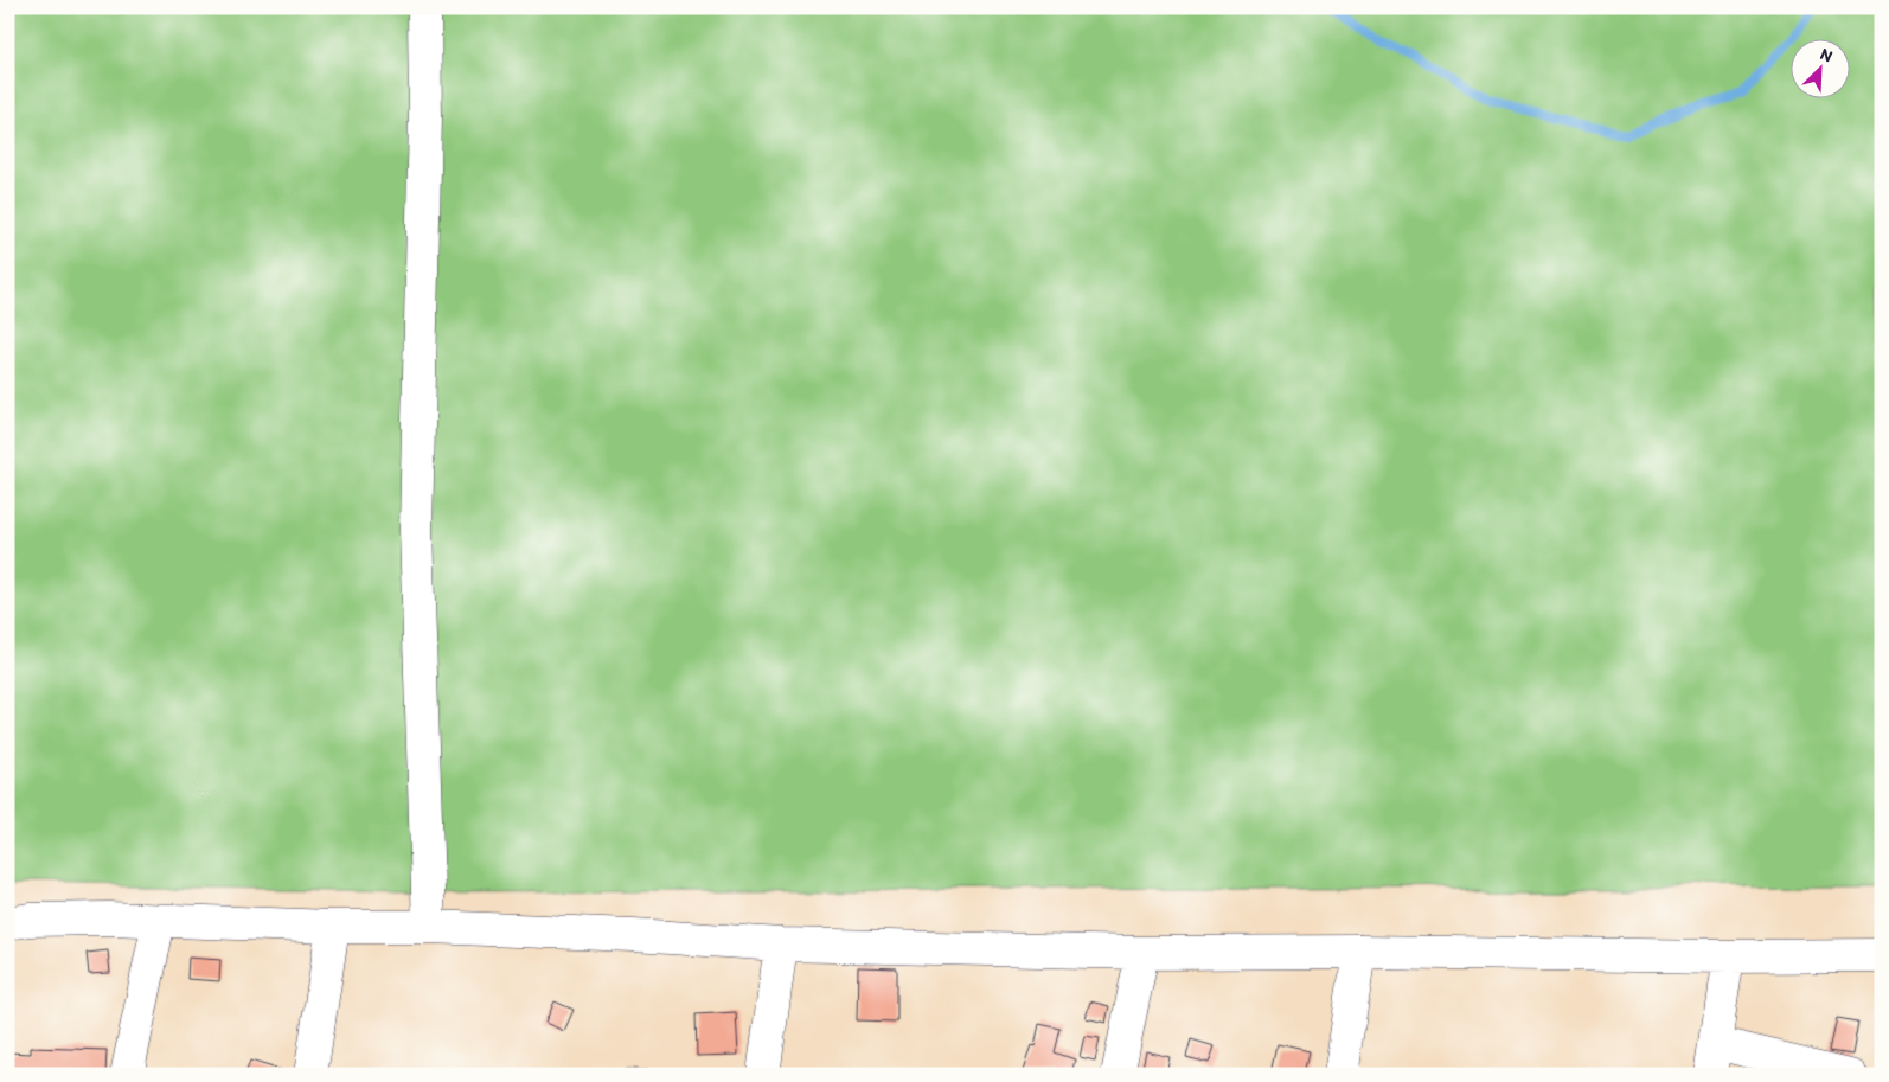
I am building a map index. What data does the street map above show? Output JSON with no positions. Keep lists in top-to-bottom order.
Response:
{
  "north": "top right"
}
